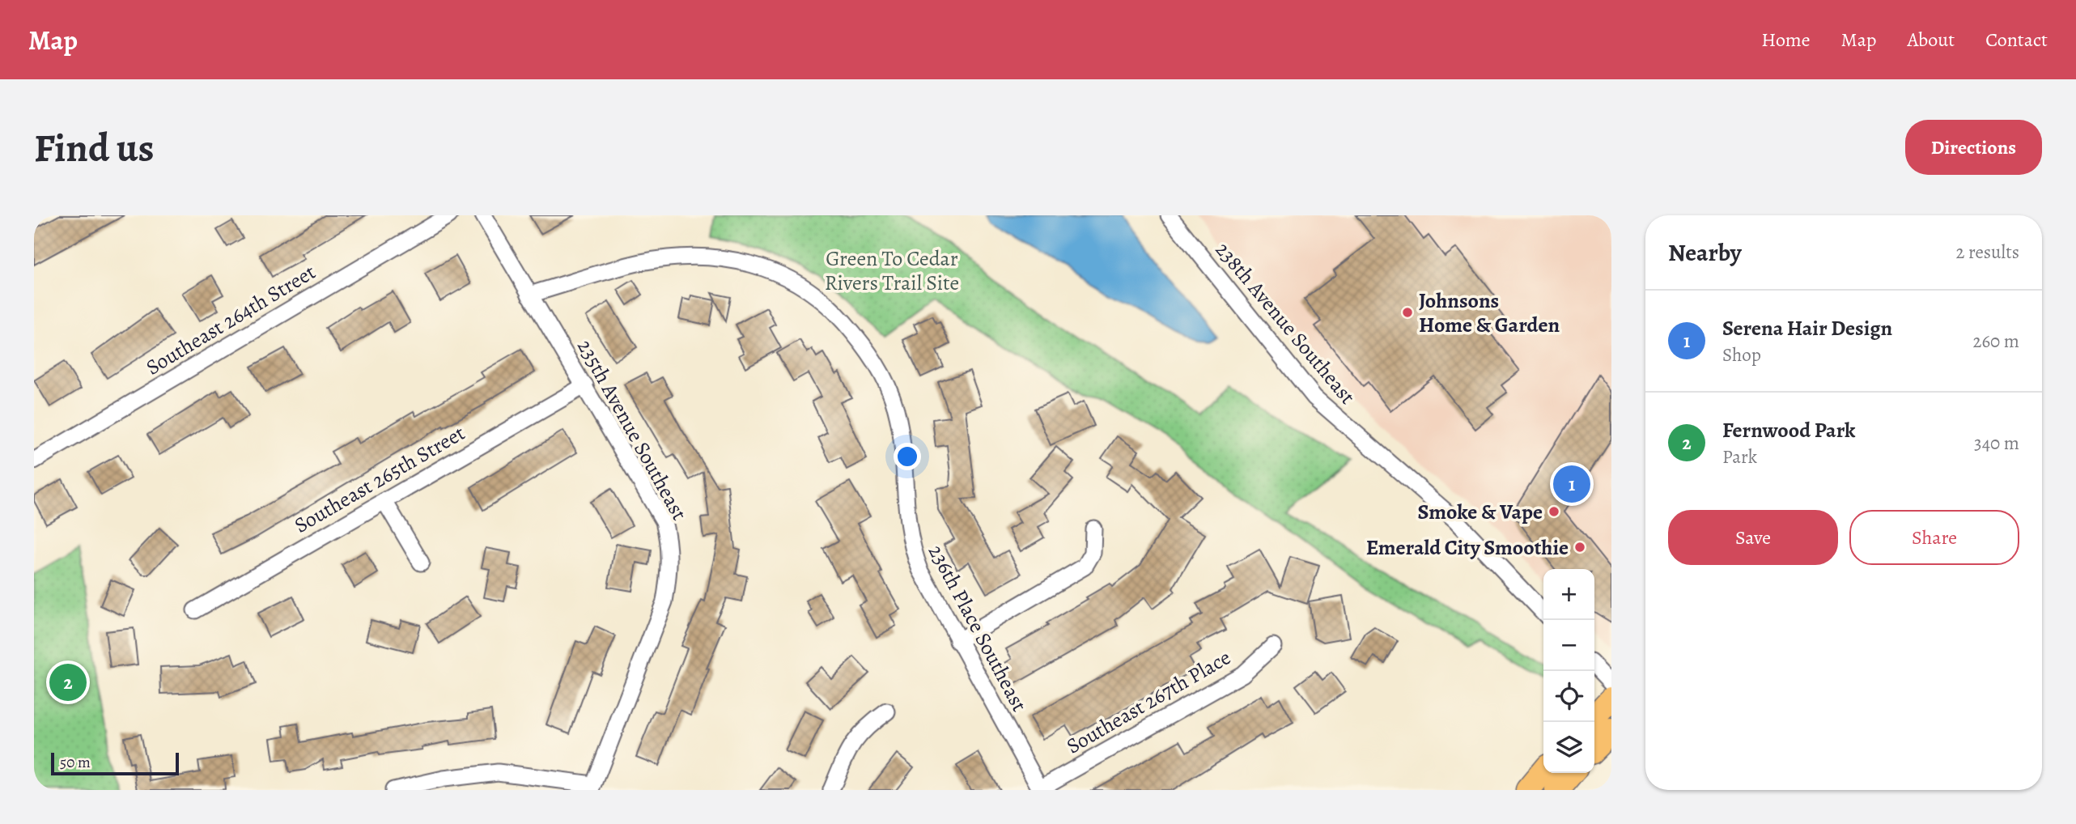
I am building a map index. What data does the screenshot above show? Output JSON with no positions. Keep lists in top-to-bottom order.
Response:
{
  "streets": {
    "street": [
      "Southeast 264th Street",
      "238th Avenue Southeast",
      "235th Avenue Southeast",
      "Southeast 265th Street",
      "236th Place Southeast",
      "Southeast 267th Place"
    ]
  },
  "crossings": [
    ["235th Avenue Southeast", "Southeast 265th Street"],
    ["235th Avenue Southeast", "236th Place Southeast"],
    ["236th Place Southeast", "Southeast 267th Place"]
  ],
  "parks": ["Green To Cedar Rivers Trail Site"],
  "places": ["Johnsons Home & Garden", "Smoke & Vape", "Emerald City Smoothie"],
  "scale_bar": "50 m",
  "page": {
    "header": "Map",
    "nav": [
      "Home",
      "Map",
      "About",
      "Contact"
    ],
    "buttons": [
      "Directions",
      ["Save", "Share"]
    ],
    "title": "Find us",
    "heading": ["Nearby", "2 results"],
    "list": [
      {
        "mark": "1",
        "name": "Serena Hair Design",
        "note": "Shop",
        "value": "260 m"
      },
      {
        "mark": "2",
        "name": "Fernwood Park",
        "note": "Park",
        "value": "340 m"
      }
    ],
    "pins": ["1", "2"],
    "map_buttons": ["+", "−"],
    "scale": "50 m"
  }
}
